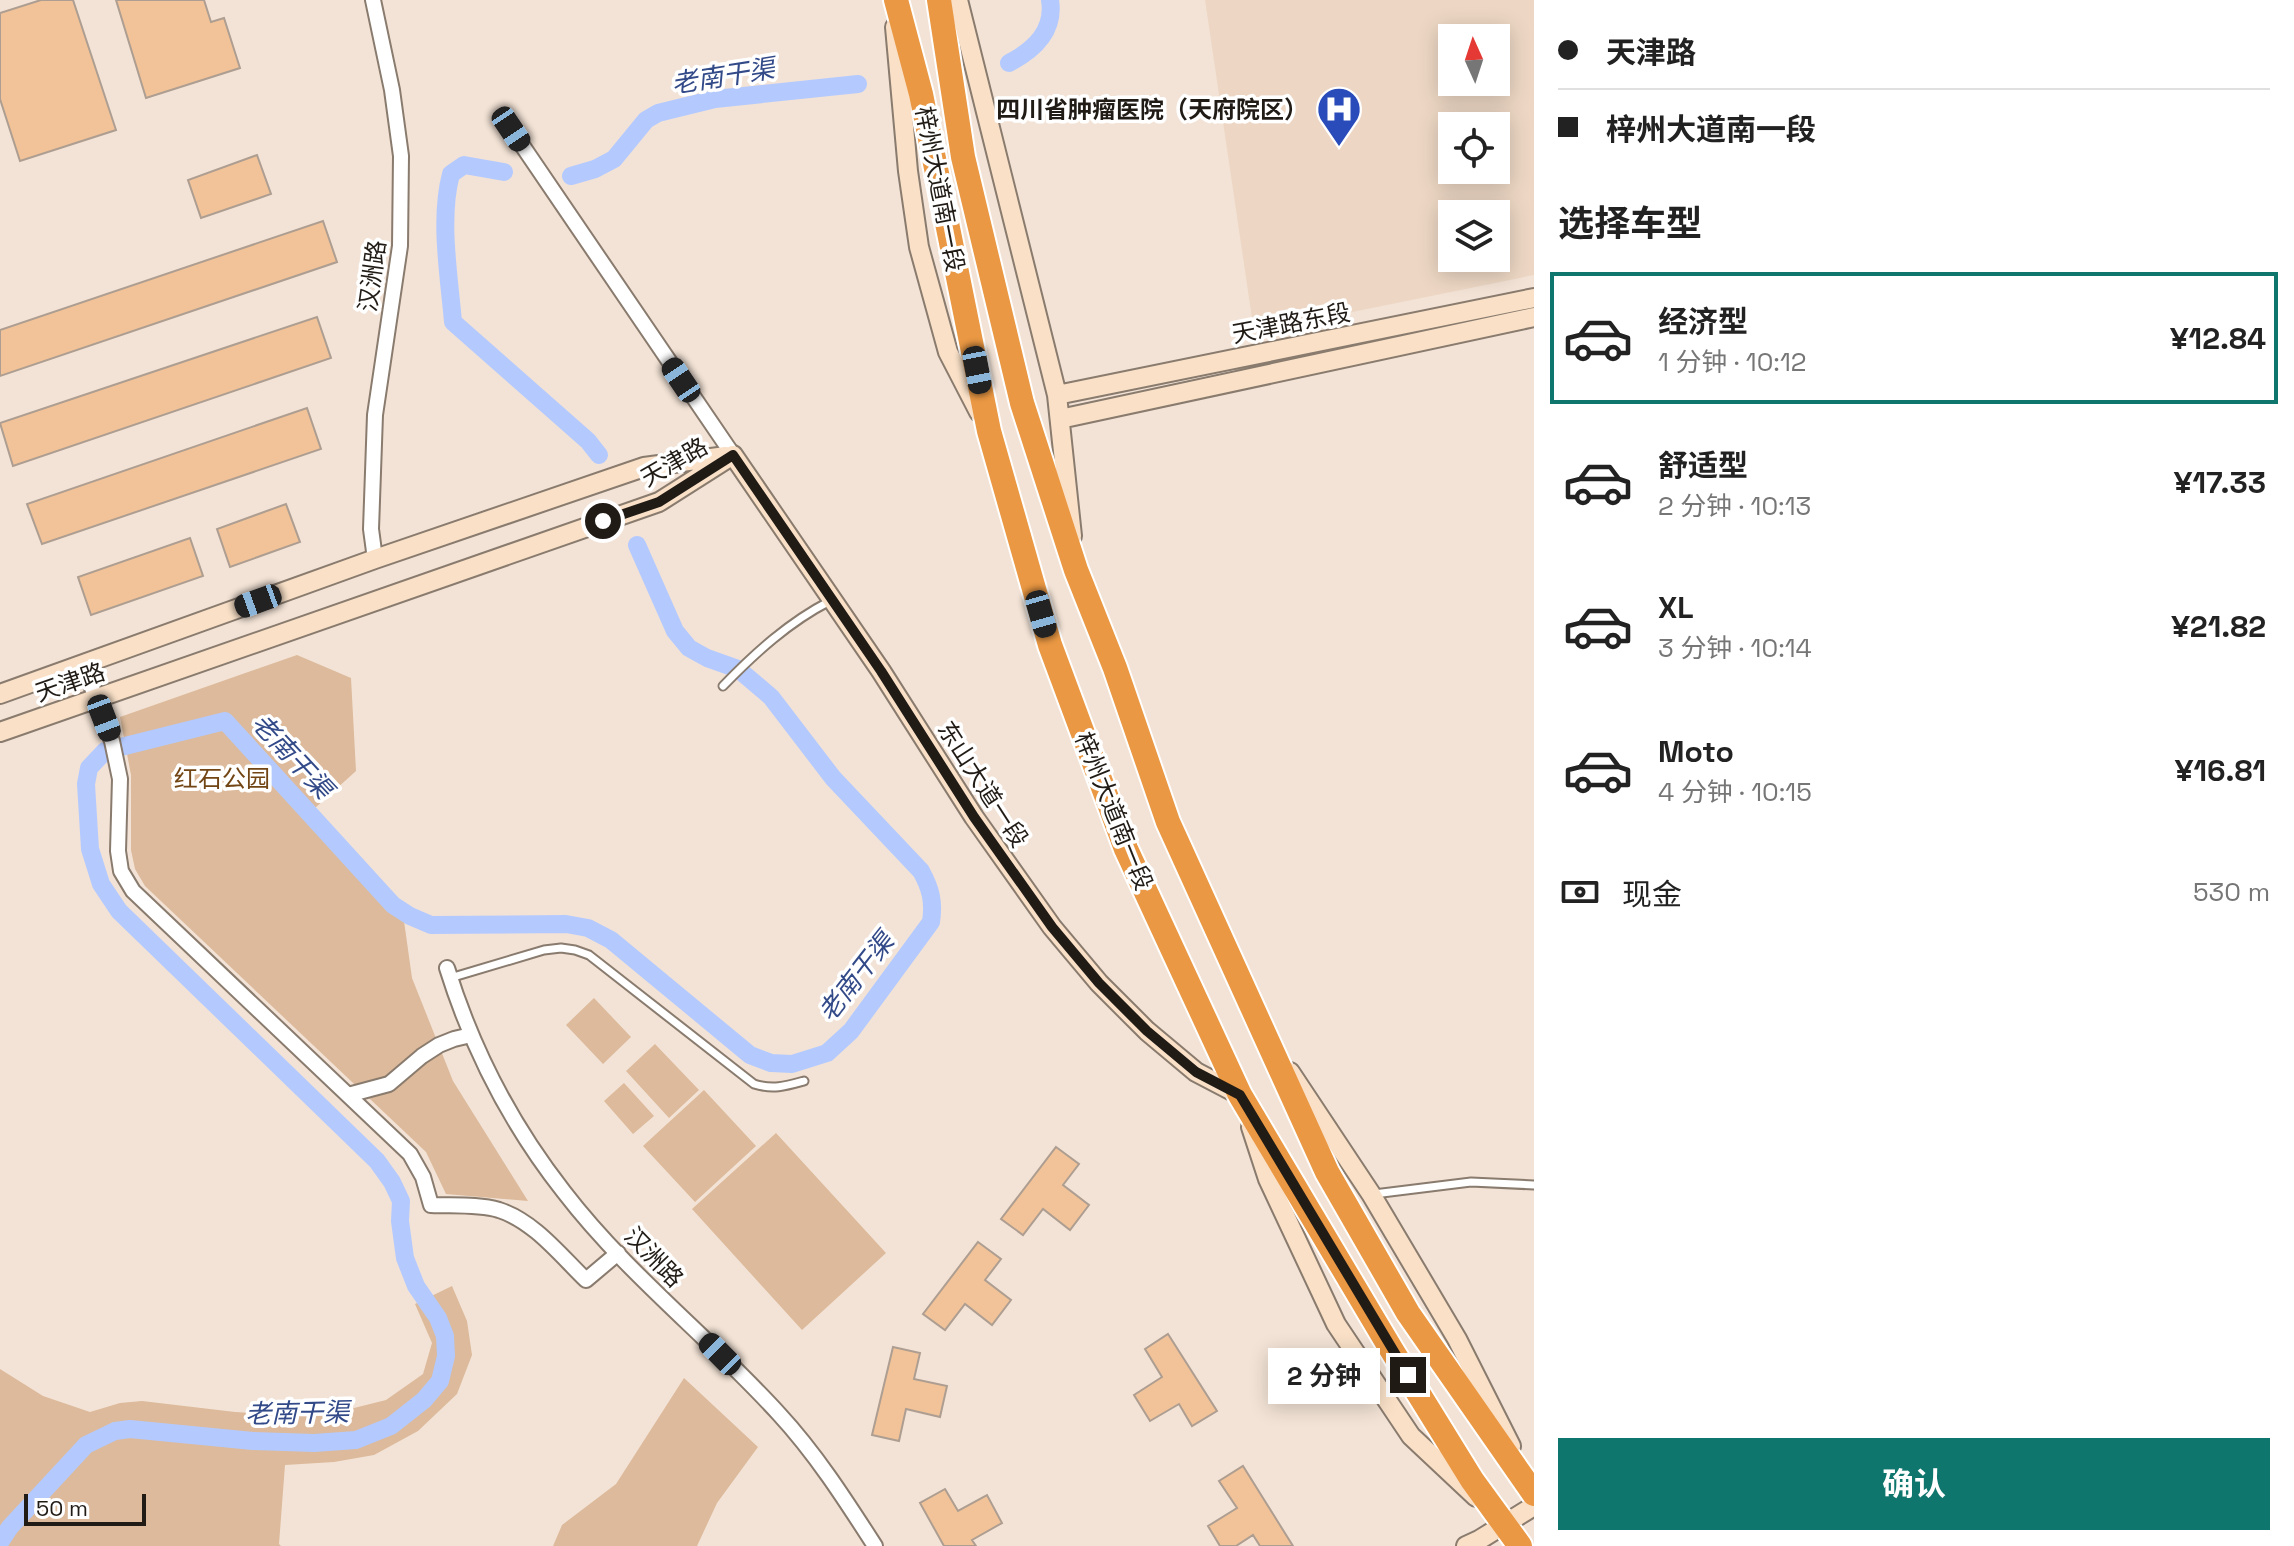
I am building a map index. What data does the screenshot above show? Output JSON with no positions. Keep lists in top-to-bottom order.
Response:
{
  "streets": {
    "highway": ["梓州大道南一段"],
    "street": [
      "汉洲路",
      "天津路东段",
      "天津路",
      "东山大道一段"
    ]
  },
  "crossings": [
    ["梓州大道南一段", "东山大道一段"],
    ["汉洲路", "天津路"],
    ["天津路", "东山大道一段"]
  ],
  "water": ["老南干渠"],
  "parks": ["红石公园"],
  "places": {
    "hospital": ["四川省肿瘤医院（天府院区）"]
  },
  "scale_bar": "50 m",
  "north": "top",
  "page": {
    "banner": ["天津路", "梓州大道南一段"],
    "heading": "选择车型",
    "list": [
      {
        "name": "经济型",
        "note": "1 分钟 · 10:12",
        "value": "¥12.84"
      },
      {
        "name": "舒适型",
        "note": "2 分钟 · 10:13",
        "value": "¥17.33"
      },
      {
        "name": "XL",
        "note": "3 分钟 · 10:14",
        "value": "¥21.82"
      },
      {
        "name": "Moto",
        "note": "4 分钟 · 10:15",
        "value": "¥16.81"
      }
    ],
    "pay": ["现金", "530 m"],
    "bubble": "2 分钟",
    "buttons": "确认",
    "scale": "50 m"
  }
}
